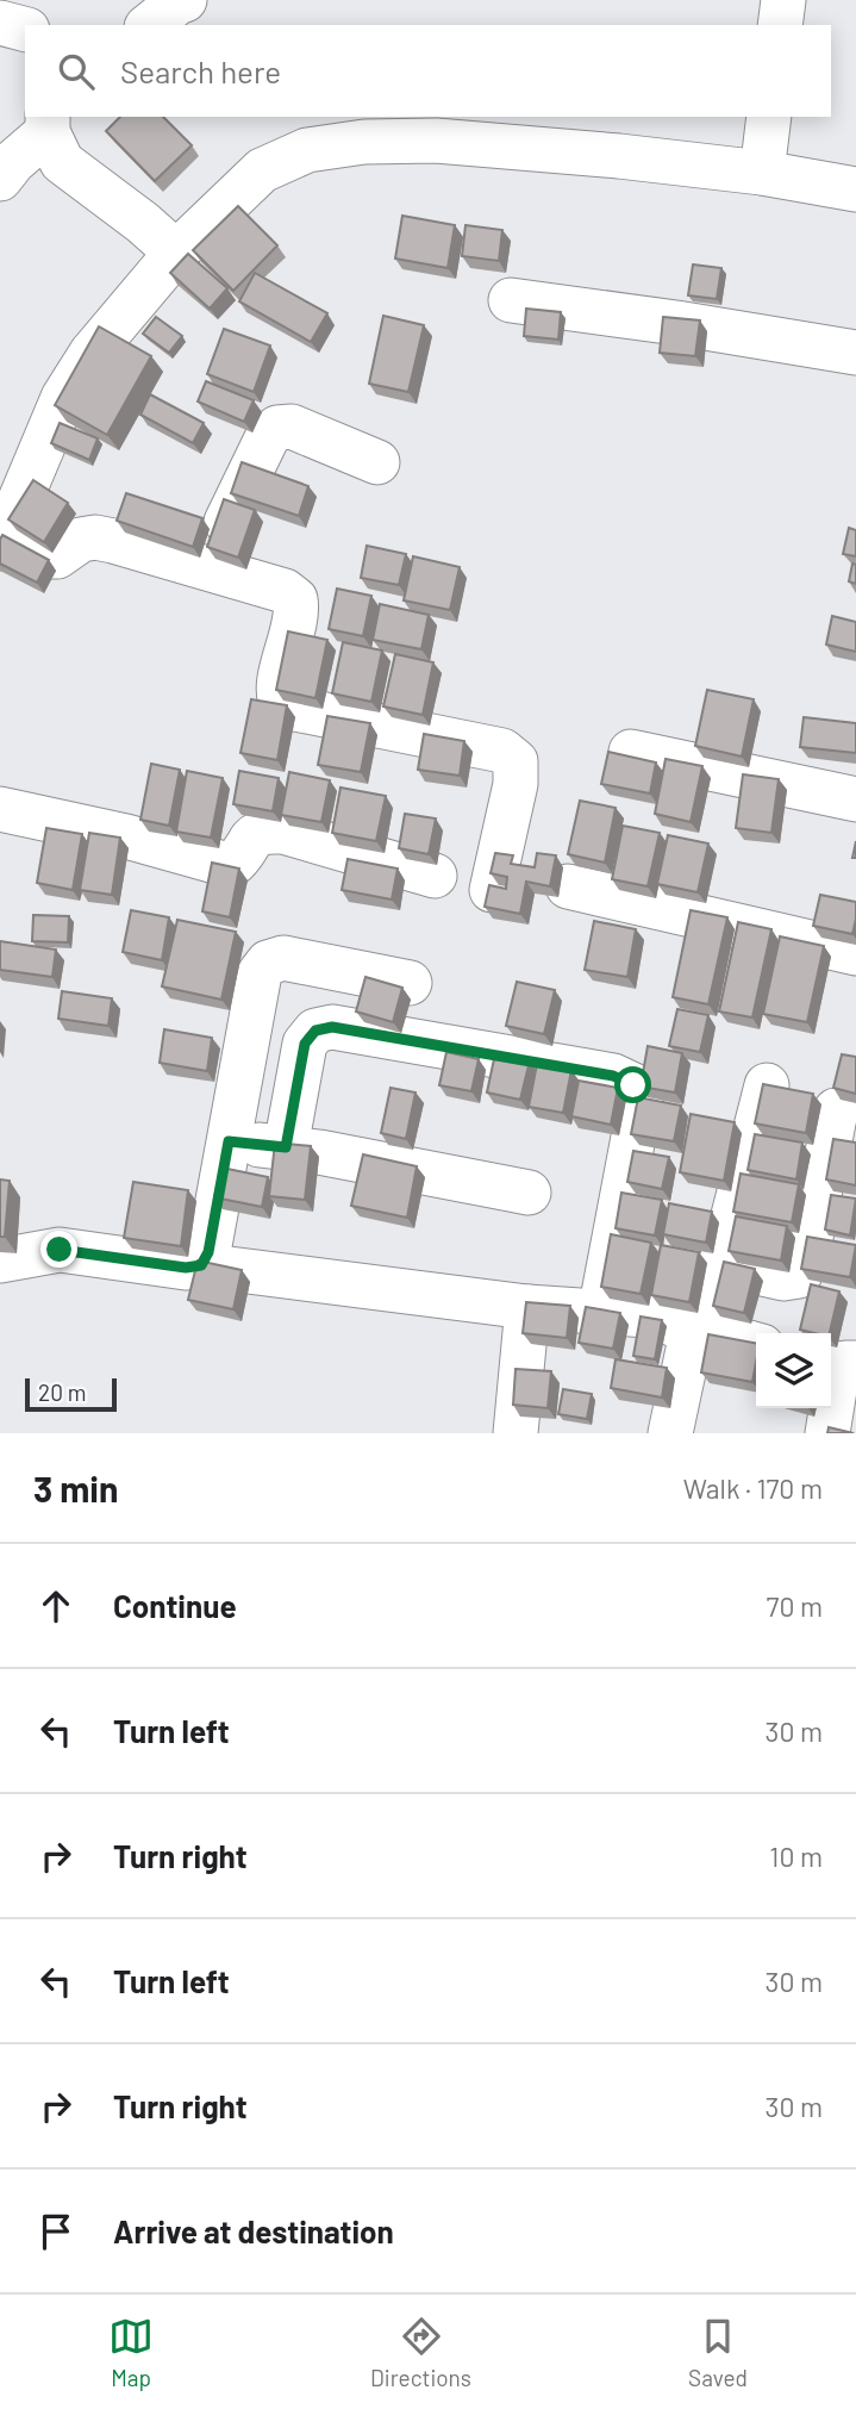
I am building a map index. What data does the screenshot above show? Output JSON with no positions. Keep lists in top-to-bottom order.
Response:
{
  "scale_bar": "20 m",
  "page": {
    "search": "Search here",
    "scale": "20 m",
    "heading": ["3 min", "Walk · 170 m"],
    "list": [
      ["Continue", "70 m"],
      ["Turn left", "30 m"],
      ["Turn right", "10 m"],
      ["Turn left", "30 m"],
      ["Turn right", "30 m"],
      "Arrive at destination"
    ],
    "nav": ["Map", "Directions", "Saved"]
  }
}
